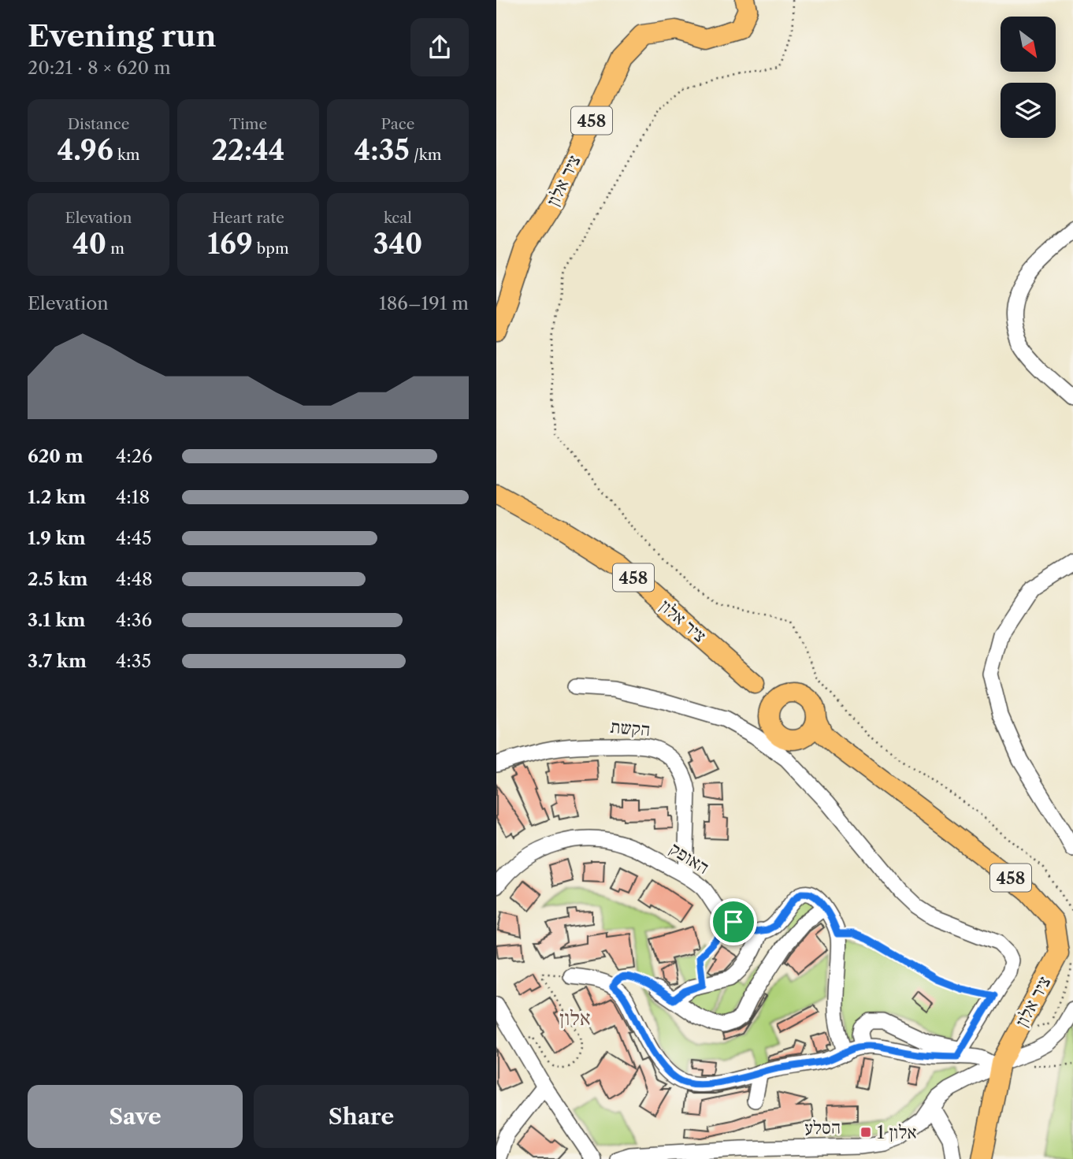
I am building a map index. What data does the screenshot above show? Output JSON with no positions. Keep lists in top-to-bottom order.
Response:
{
  "streets": {
    "main road": ["458", "ציר אלון"],
    "street": ["הקשת", "האופק", "הסלע"]
  },
  "crossings": [
    ["ציר אלון", "הסלע"],
    ["הקשת", "האופק"]
  ],
  "districts": ["אלון"],
  "places": {
    "transit": ["אלון 1"]
  },
  "north": "bottom right",
  "page": {
    "heading": ["Evening run", "20:21 · 8 × 620 m"],
    "stats": [
      ["Distance", "4.96 km"],
      ["Time", "22:44"],
      ["Pace", "4:35 /km"],
      ["Elevation", "40 m"],
      ["Heart rate", "169 bpm"],
      ["kcal", "340"]
    ],
    "chart": ["Elevation", "186–191 m"],
    "list": [
      {
        "name": "620 m",
        "note": "4:26"
      },
      {
        "name": "1.2 km",
        "note": "4:18"
      },
      {
        "name": "1.9 km",
        "note": "4:45"
      },
      {
        "name": "2.5 km",
        "note": "4:48"
      },
      {
        "name": "3.1 km",
        "note": "4:36"
      },
      {
        "name": "3.7 km",
        "note": "4:35"
      }
    ],
    "buttons": ["Save", "Share"]
  }
}
